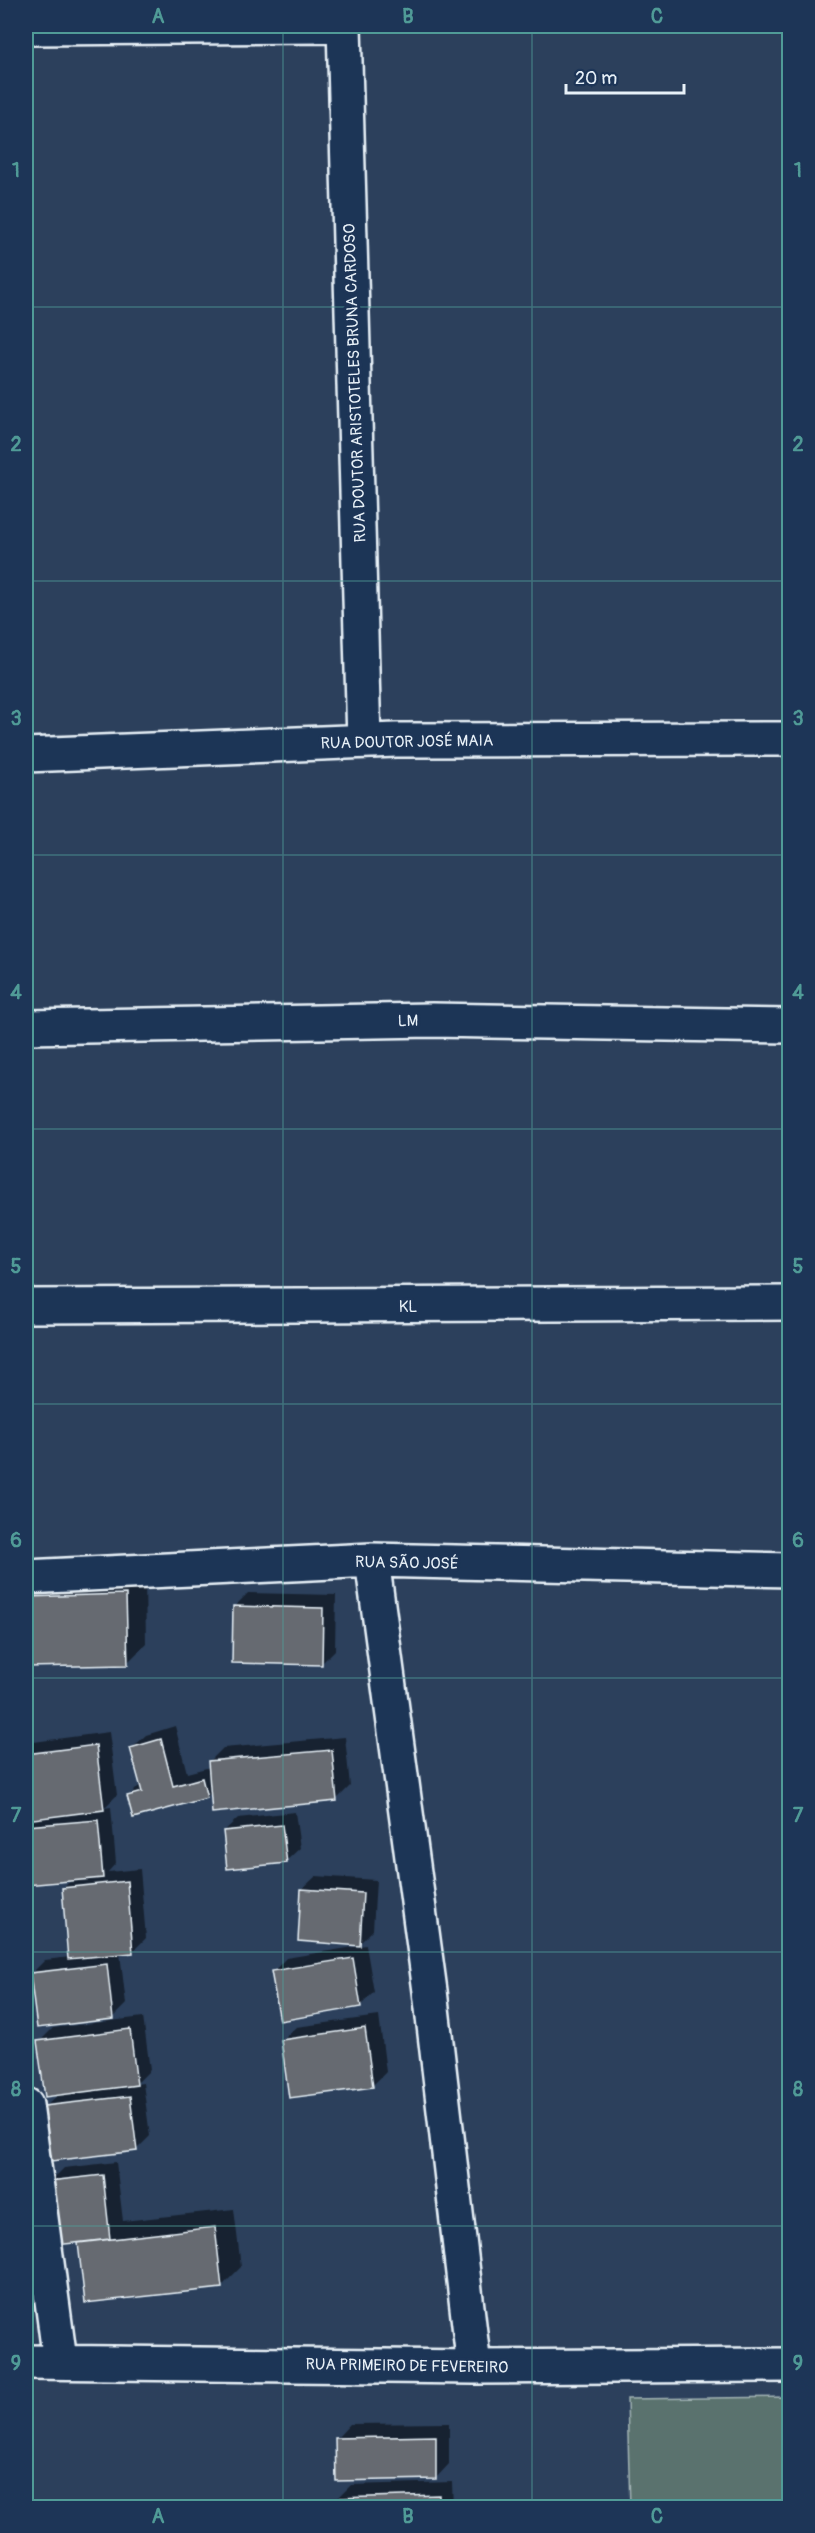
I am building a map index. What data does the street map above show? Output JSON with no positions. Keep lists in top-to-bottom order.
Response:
{
  "streets": {
    "street": [
      "RUA DOUTOR ARISTOTELES BRUNA CARDOSO",
      "RUA DOUTOR JOSÉ MAIA",
      "LM",
      "KL",
      "RUA SÃO JOSÉ",
      "RUA PRIMEIRO DE FEVEREIRO"
    ]
  },
  "crossings": [
    ["RUA DOUTOR ARISTOTELES BRUNA CARDOSO", "RUA DOUTOR JOSÉ MAIA"]
  ],
  "scale_bar": "20 m",
  "grid": {
    "columns": ["A", "B", "C"],
    "rows": [
      "1",
      "2",
      "3",
      "4",
      "5",
      "6",
      "7",
      "8",
      "9"
    ]
  }
}
